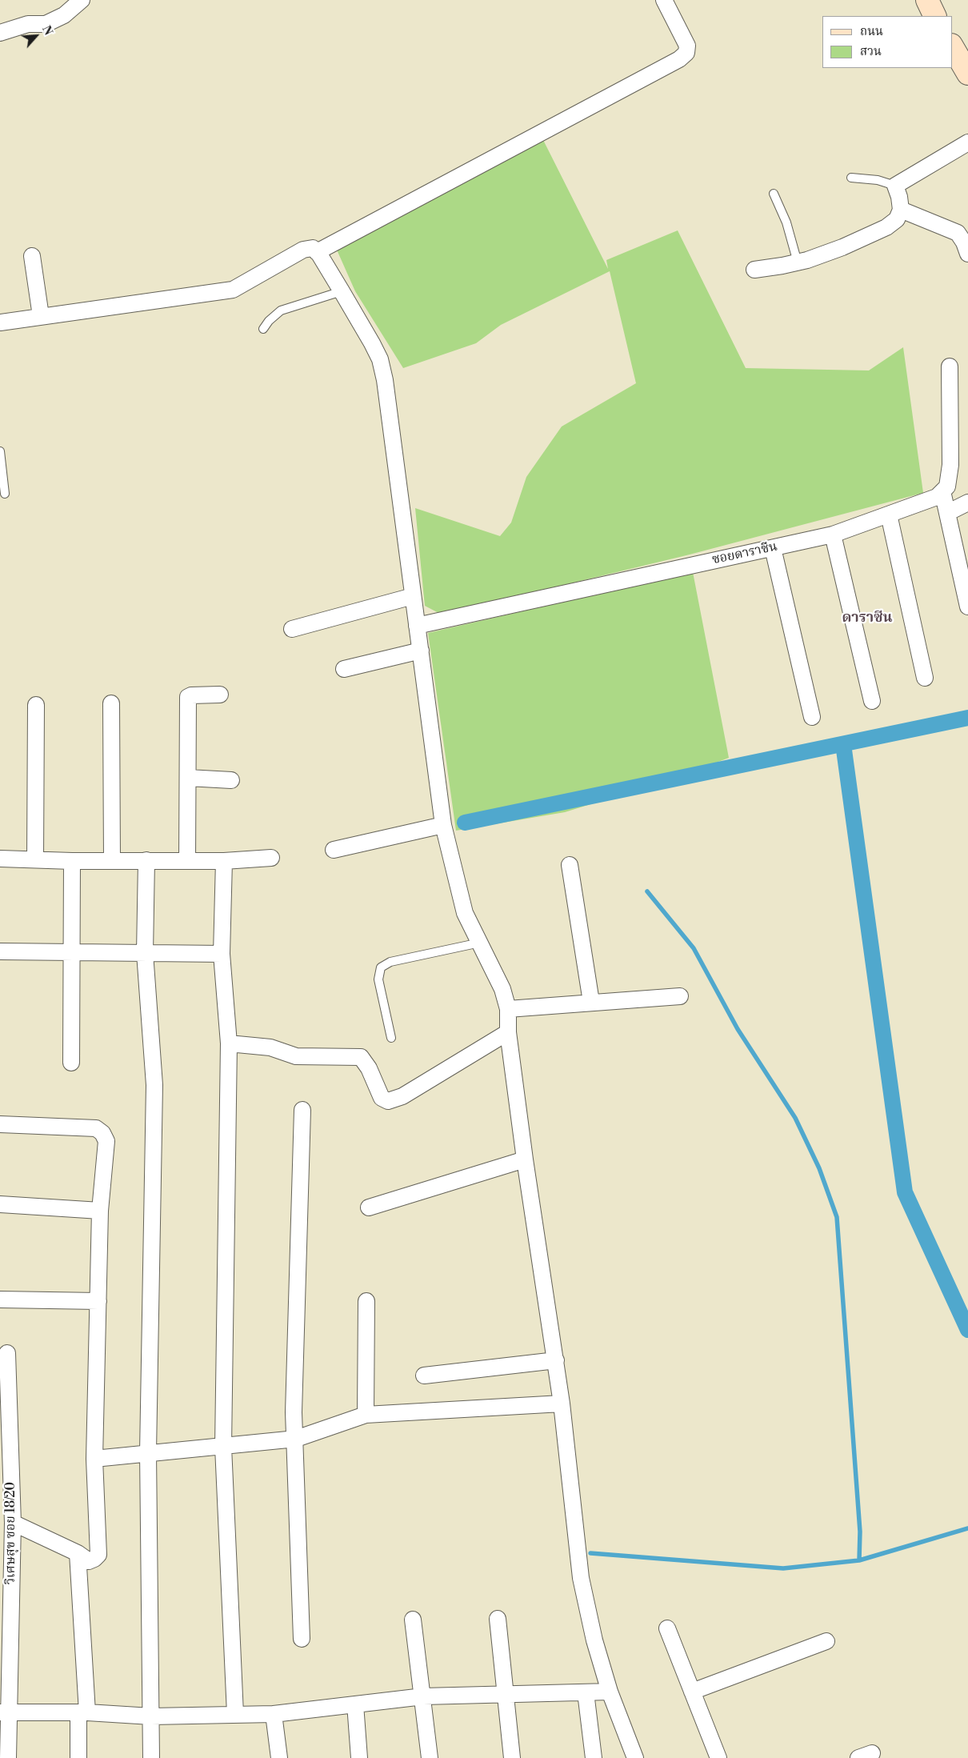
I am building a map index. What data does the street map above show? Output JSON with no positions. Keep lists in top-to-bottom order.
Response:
{
  "streets": {
    "street": ["ซอยดาราซีน", "วิเศษสุข ซอย 18/20"]
  },
  "districts": ["ดาราซีน"],
  "legend": ["ถนน", "สวน"],
  "north": "top right"
}
